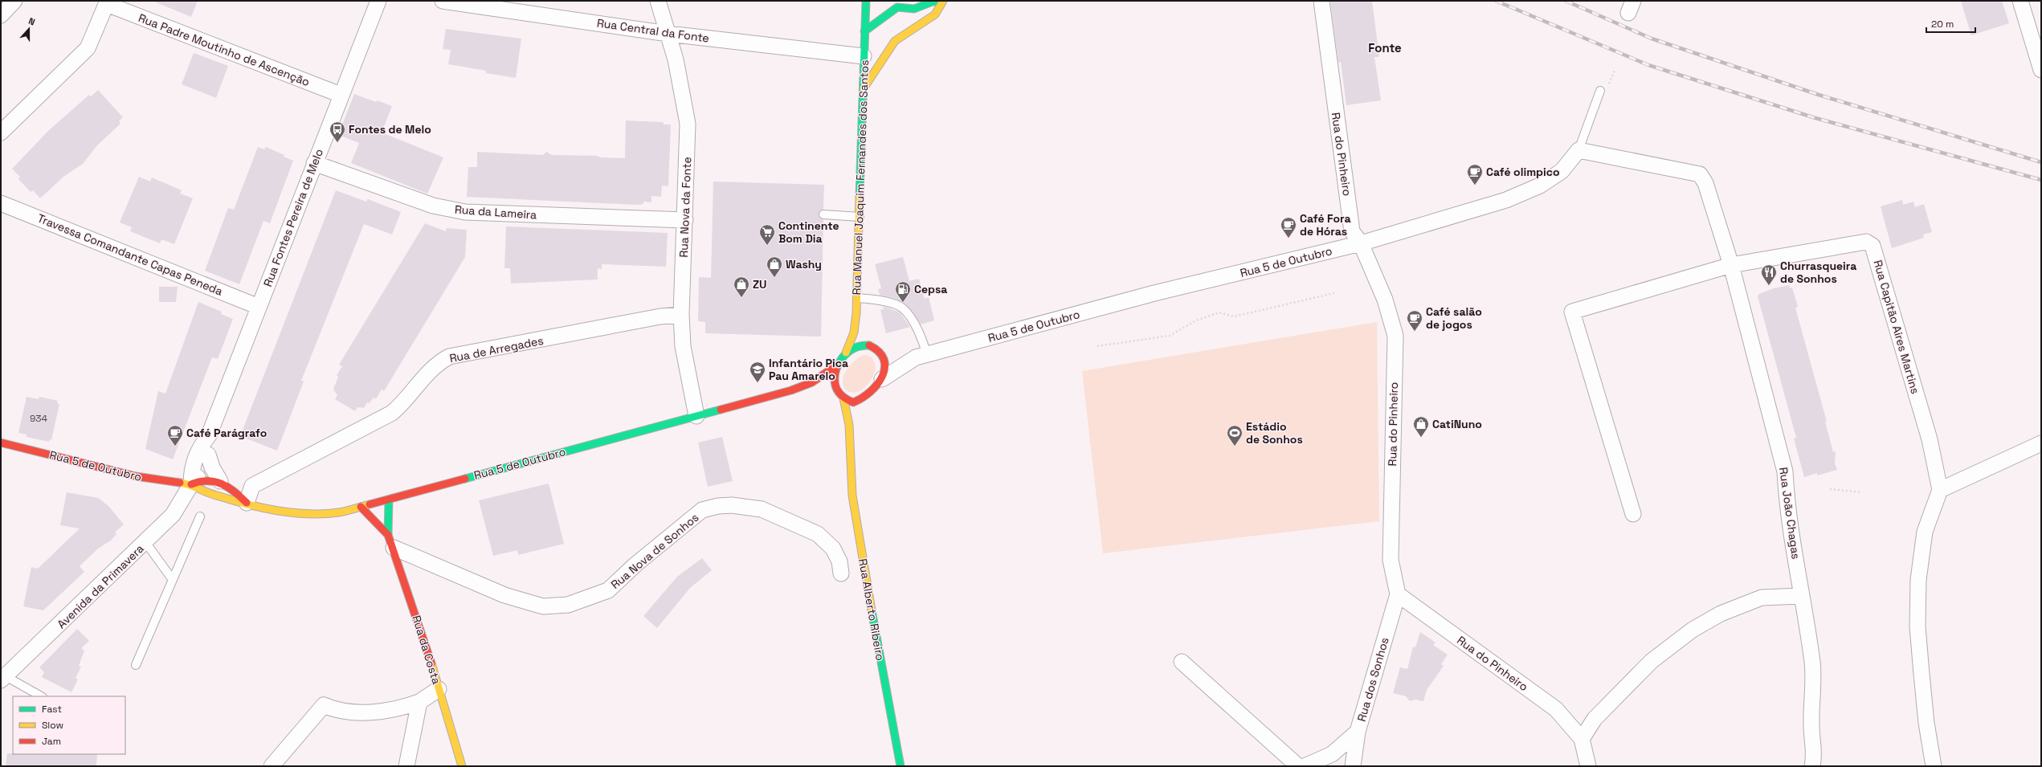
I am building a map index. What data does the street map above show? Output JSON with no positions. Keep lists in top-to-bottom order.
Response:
{
  "streets": {
    "main road": [
      "Rua Manuel Joaquim Fernandes dos Santos",
      "Rua 5 de Outubro",
      "Rua Alberto Ribeiro",
      "Rua da Costa"
    ],
    "street": [
      "Rua Central da Fonte",
      "Rua Padre Moutinho de Ascenção",
      "Rua do Pinheiro",
      "Rua Nova da Fonte",
      "Rua da Lameira",
      "Rua Fontes Pereira de Melo",
      "Travessa Comandante Capas Peneda",
      "Rua Capitão Aires Martins",
      "Rua de Arregades",
      "Rua João Chagas",
      "Rua Nova de Sonhos",
      "Avenida da Primavera",
      "Rua dos Sonhos"
    ]
  },
  "crossings": [
    ["Rua Central da Fonte", "Rua Manuel Joaquim Fernandes dos Santos"],
    ["Rua Central da Fonte", "Rua Nova da Fonte"],
    ["Rua Padre Moutinho de Ascenção", "Rua Fontes Pereira de Melo"],
    ["Rua do Pinheiro", "Rua 5 de Outubro"],
    ["Rua do Pinheiro", "Rua dos Sonhos"],
    ["Rua Manuel Joaquim Fernandes dos Santos", "Rua 5 de Outubro"],
    ["Rua Manuel Joaquim Fernandes dos Santos", "Rua Alberto Ribeiro"],
    ["Rua Nova da Fonte", "Rua da Lameira"],
    ["Rua Nova da Fonte", "Rua 5 de Outubro"],
    ["Rua Nova da Fonte", "Rua de Arregades"],
    ["Rua da Lameira", "Rua Fontes Pereira de Melo"],
    ["Rua Fontes Pereira de Melo", "Travessa Comandante Capas Peneda"],
    ["Rua Fontes Pereira de Melo", "Rua 5 de Outubro"],
    ["Rua Fontes Pereira de Melo", "Avenida da Primavera"],
    ["Rua 5 de Outubro", "Rua de Arregades"],
    ["Rua 5 de Outubro", "Avenida da Primavera"],
    ["Rua 5 de Outubro", "Rua Alberto Ribeiro"],
    ["Rua 5 de Outubro", "Rua da Costa"],
    ["Rua Capitão Aires Martins", "Rua João Chagas"],
    ["Rua Nova de Sonhos", "Rua da Costa"]
  ],
  "districts": ["Fonte"],
  "places": {
    "bus stop": ["Fontes de Melo"],
    "cafe": [
      "Café olimpico",
      "Café Fora de Hóras",
      "Café salão de jogos",
      "Café Parágrafo"
    ],
    "supermarket": ["Continente Bom Dia"],
    "shop": ["Washy", "ZU", "CatiNuno"],
    "restaurant": ["Churrasqueira de Sonhos"],
    "fuel station": ["Cepsa"],
    "school or university": ["Infantário Pica Pau Amarelo"],
    "sports": ["Estádio de Sonhos"]
  },
  "house_numbers": ["934"],
  "legend": ["Fast", "Slow", "Jam"],
  "scale_bar": "20 m",
  "north": "top"
}
